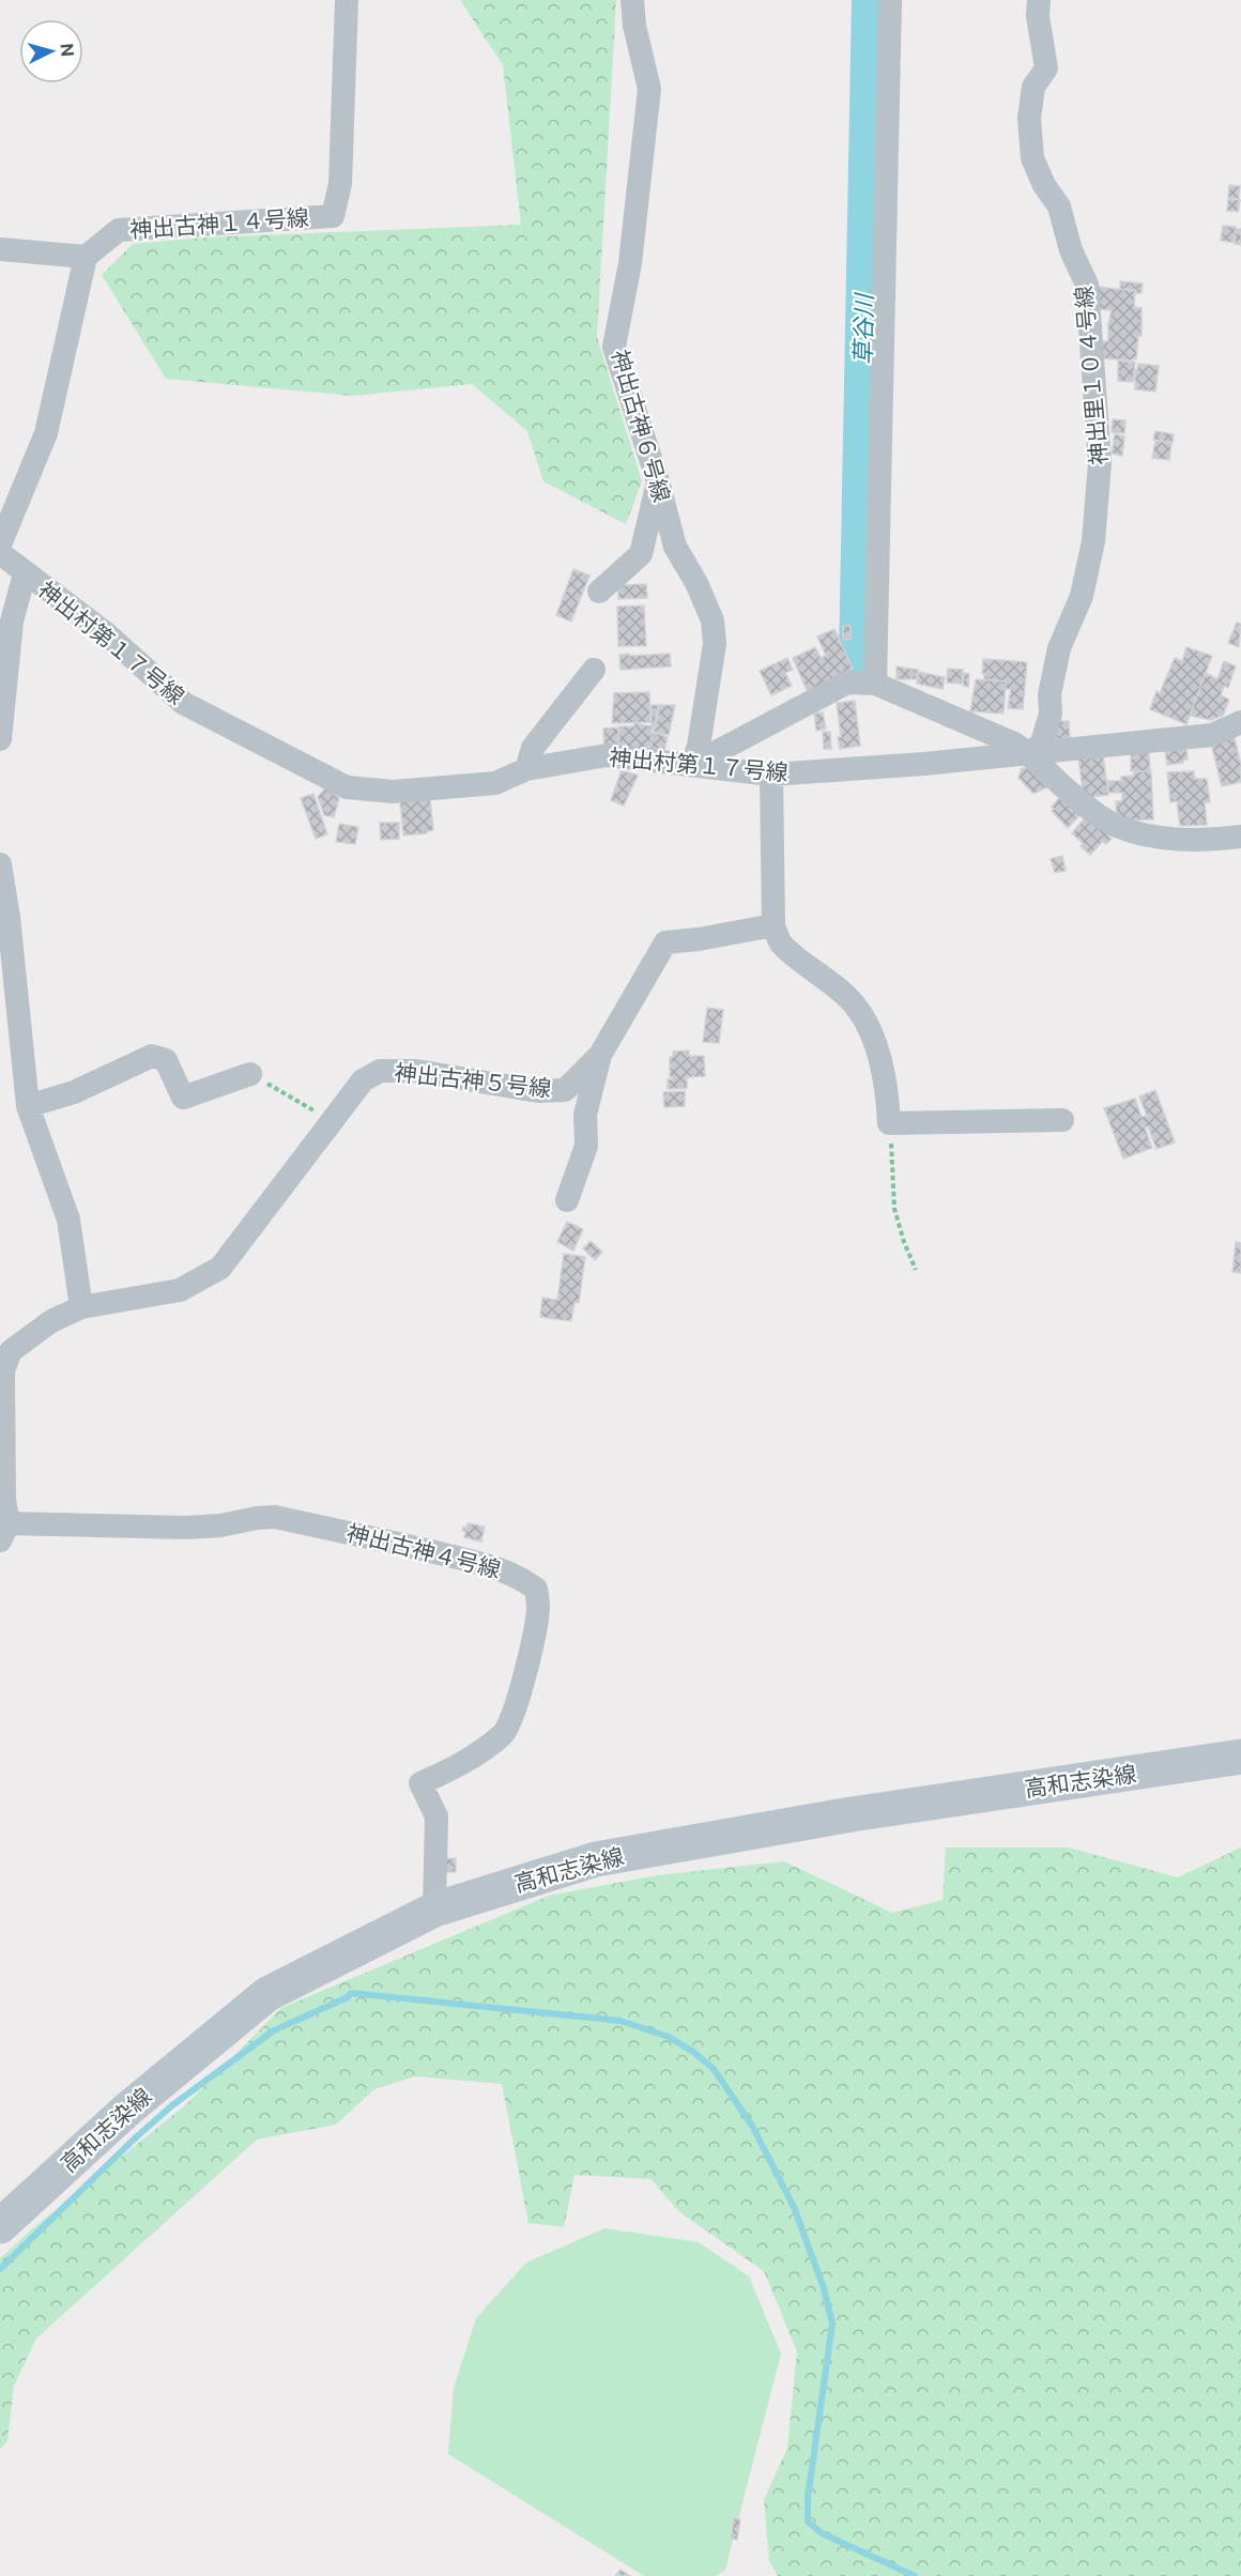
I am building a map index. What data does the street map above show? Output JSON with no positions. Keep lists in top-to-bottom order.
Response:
{
  "streets": {
    "street": [
      "神出古神１４号線",
      "神出里１０４号線",
      "神出古神６号線",
      "神出村第１７号線",
      "神出古神５号線",
      "神出古神４号線",
      "高和志染線"
    ]
  },
  "crossings": [
    ["神出里１０４号線", "神出村第１７号線"],
    ["神出古神６号線", "神出村第１７号線"],
    ["神出古神５号線", "神出古神４号線"],
    ["神出古神４号線", "高和志染線"]
  ],
  "water": ["草谷川"],
  "north": "right"
}
